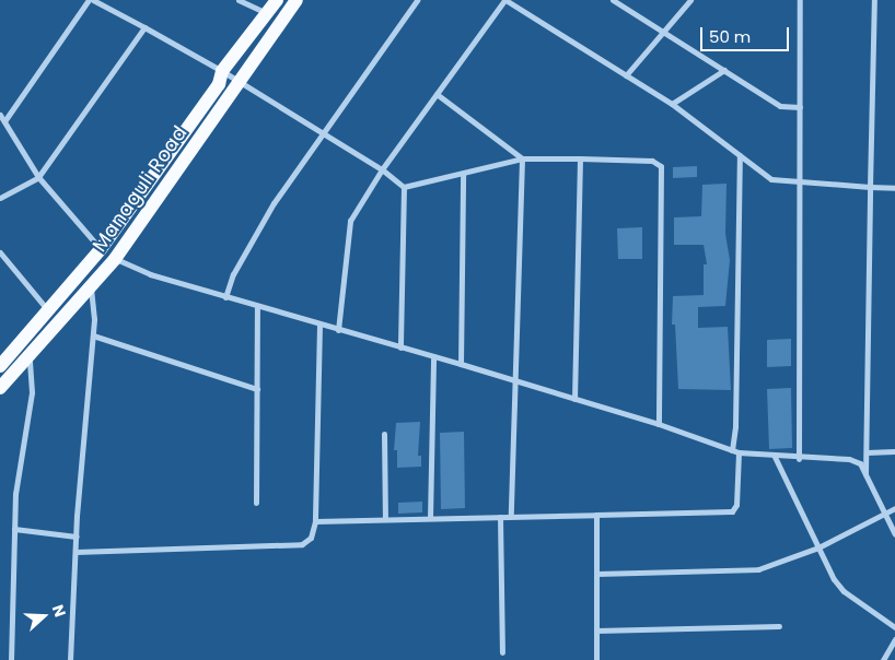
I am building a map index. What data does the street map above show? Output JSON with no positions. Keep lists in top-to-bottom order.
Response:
{
  "streets": {
    "main road": ["Managuli Road"]
  },
  "scale_bar": "50 m",
  "north": "right"
}
